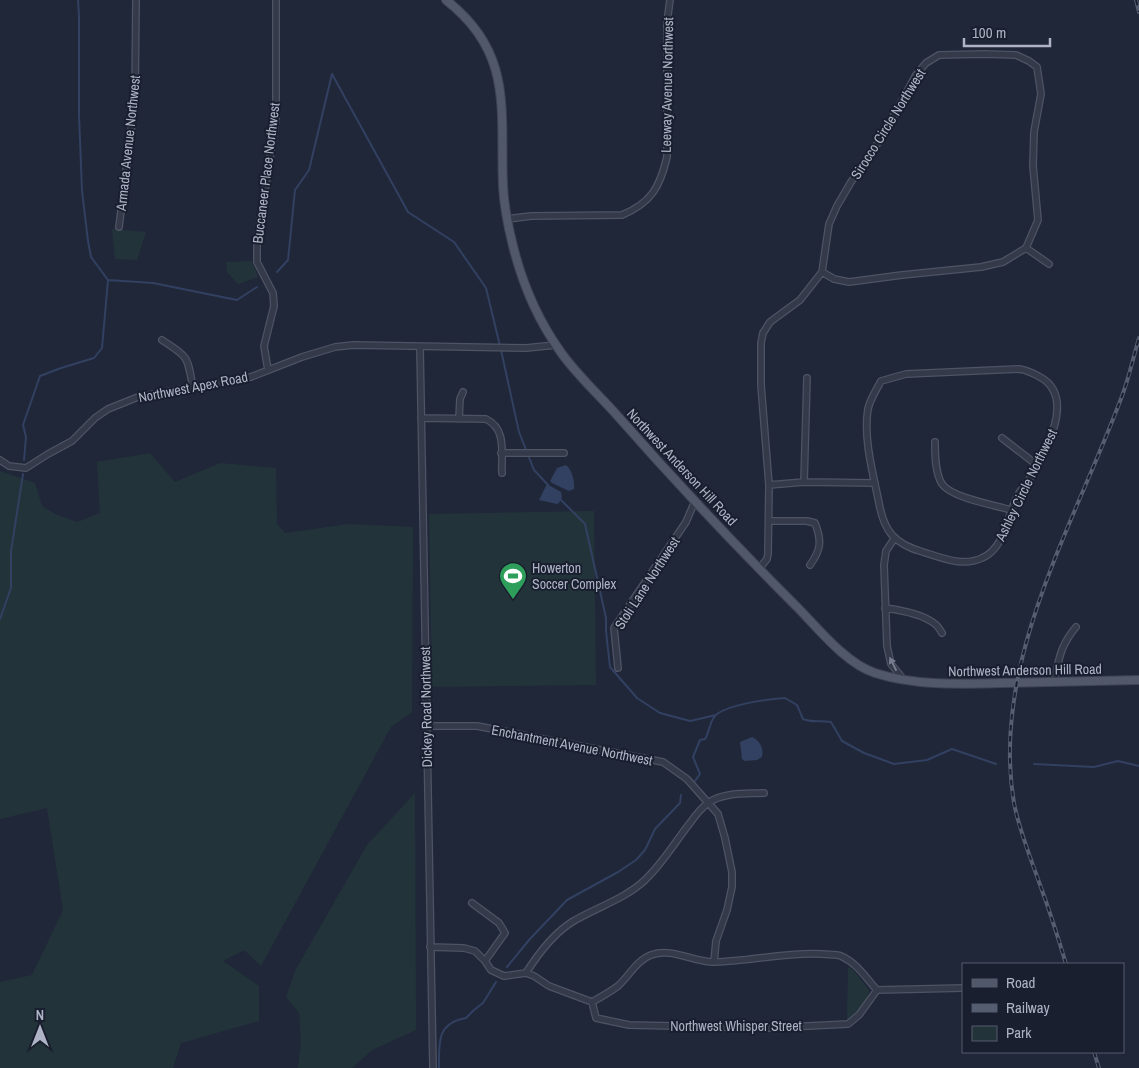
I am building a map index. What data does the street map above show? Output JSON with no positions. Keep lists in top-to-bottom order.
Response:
{
  "streets": {
    "main road": ["Northwest Anderson Hill Road"],
    "street": [
      "Leeway Avenue Northwest",
      "Sirocco Circle Northwest",
      "Armada Avenue Northwest",
      "Buccaneer Place Northwest",
      "Northwest Apex Road",
      "Ashley Circle Northwest",
      "Stoli Lane Northwest",
      "Dickey Road Northwest",
      "Enchantment Avenue Northwest",
      "Northwest Whisper Street"
    ]
  },
  "crossings": [
    ["Leeway Avenue Northwest", "Northwest Anderson Hill Road"],
    ["Sirocco Circle Northwest", "Northwest Anderson Hill Road"],
    ["Buccaneer Place Northwest", "Northwest Apex Road"],
    ["Northwest Apex Road", "Northwest Anderson Hill Road"],
    ["Northwest Apex Road", "Dickey Road Northwest"],
    ["Northwest Anderson Hill Road", "Stoli Lane Northwest"],
    ["Dickey Road Northwest", "Enchantment Avenue Northwest"]
  ],
  "places": {
    "sports": ["Howerton Soccer Complex"]
  },
  "legend": ["Road", "Railway", "Park"],
  "scale_bar": "100 m",
  "north": "top"
}
